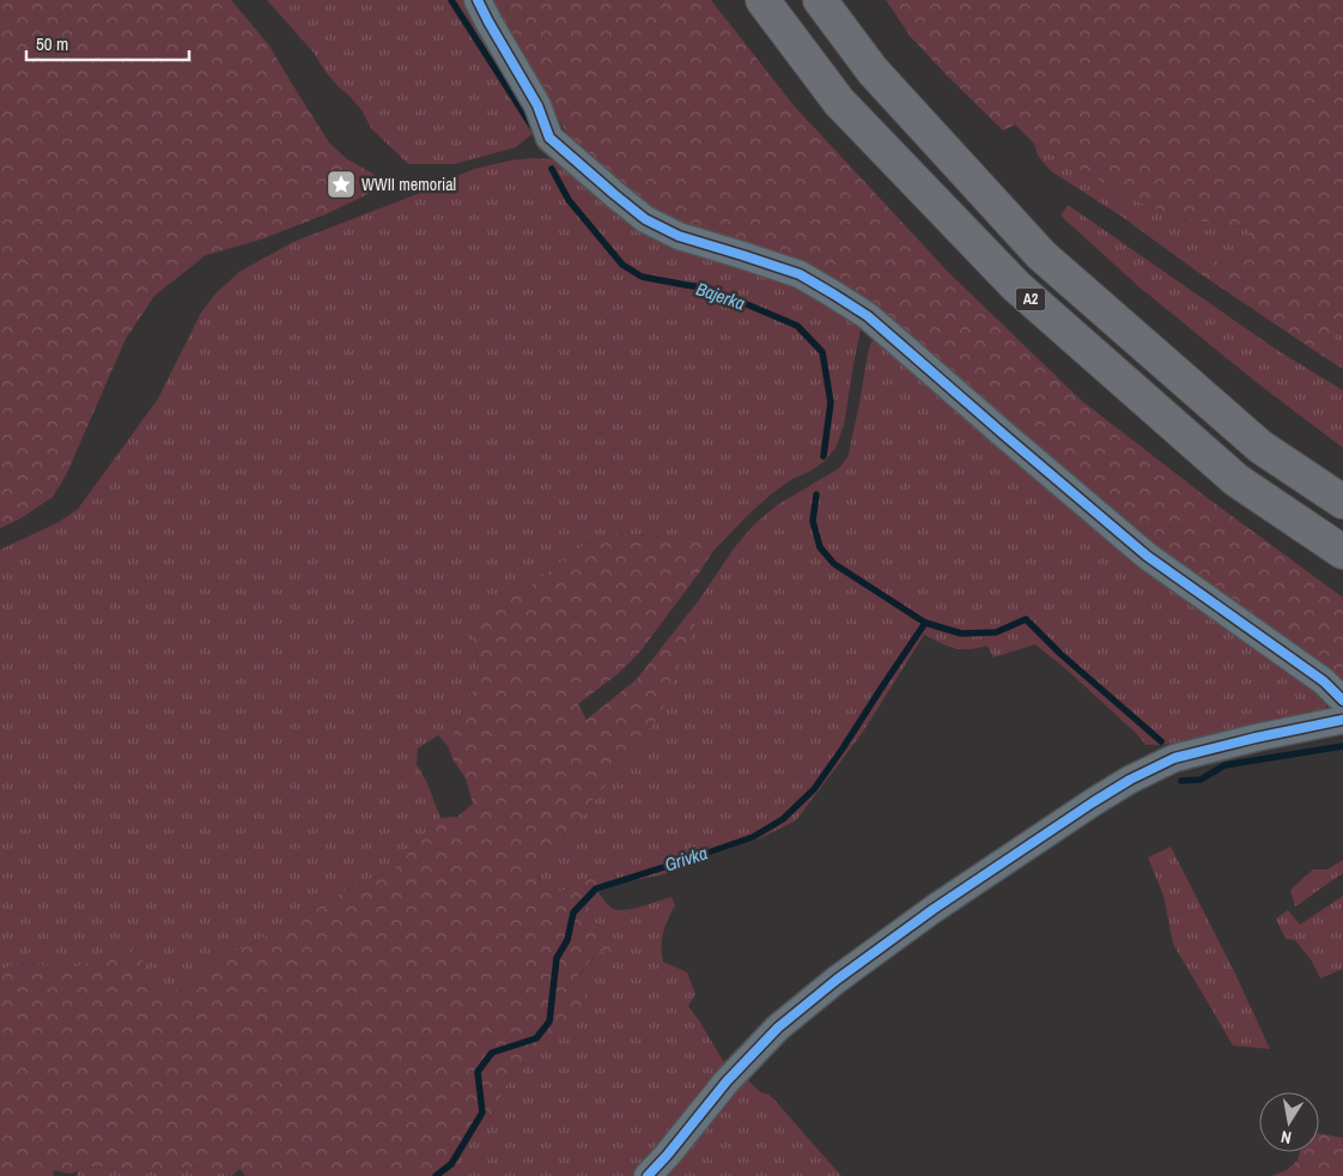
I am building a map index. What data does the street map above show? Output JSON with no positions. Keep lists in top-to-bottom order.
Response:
{
  "streets": {
    "highway": ["A2"]
  },
  "water": ["Bajerka", "Grivka"],
  "places": {
    "place": ["WWII memorial"]
  },
  "scale_bar": "50 m",
  "north": "bottom"
}
